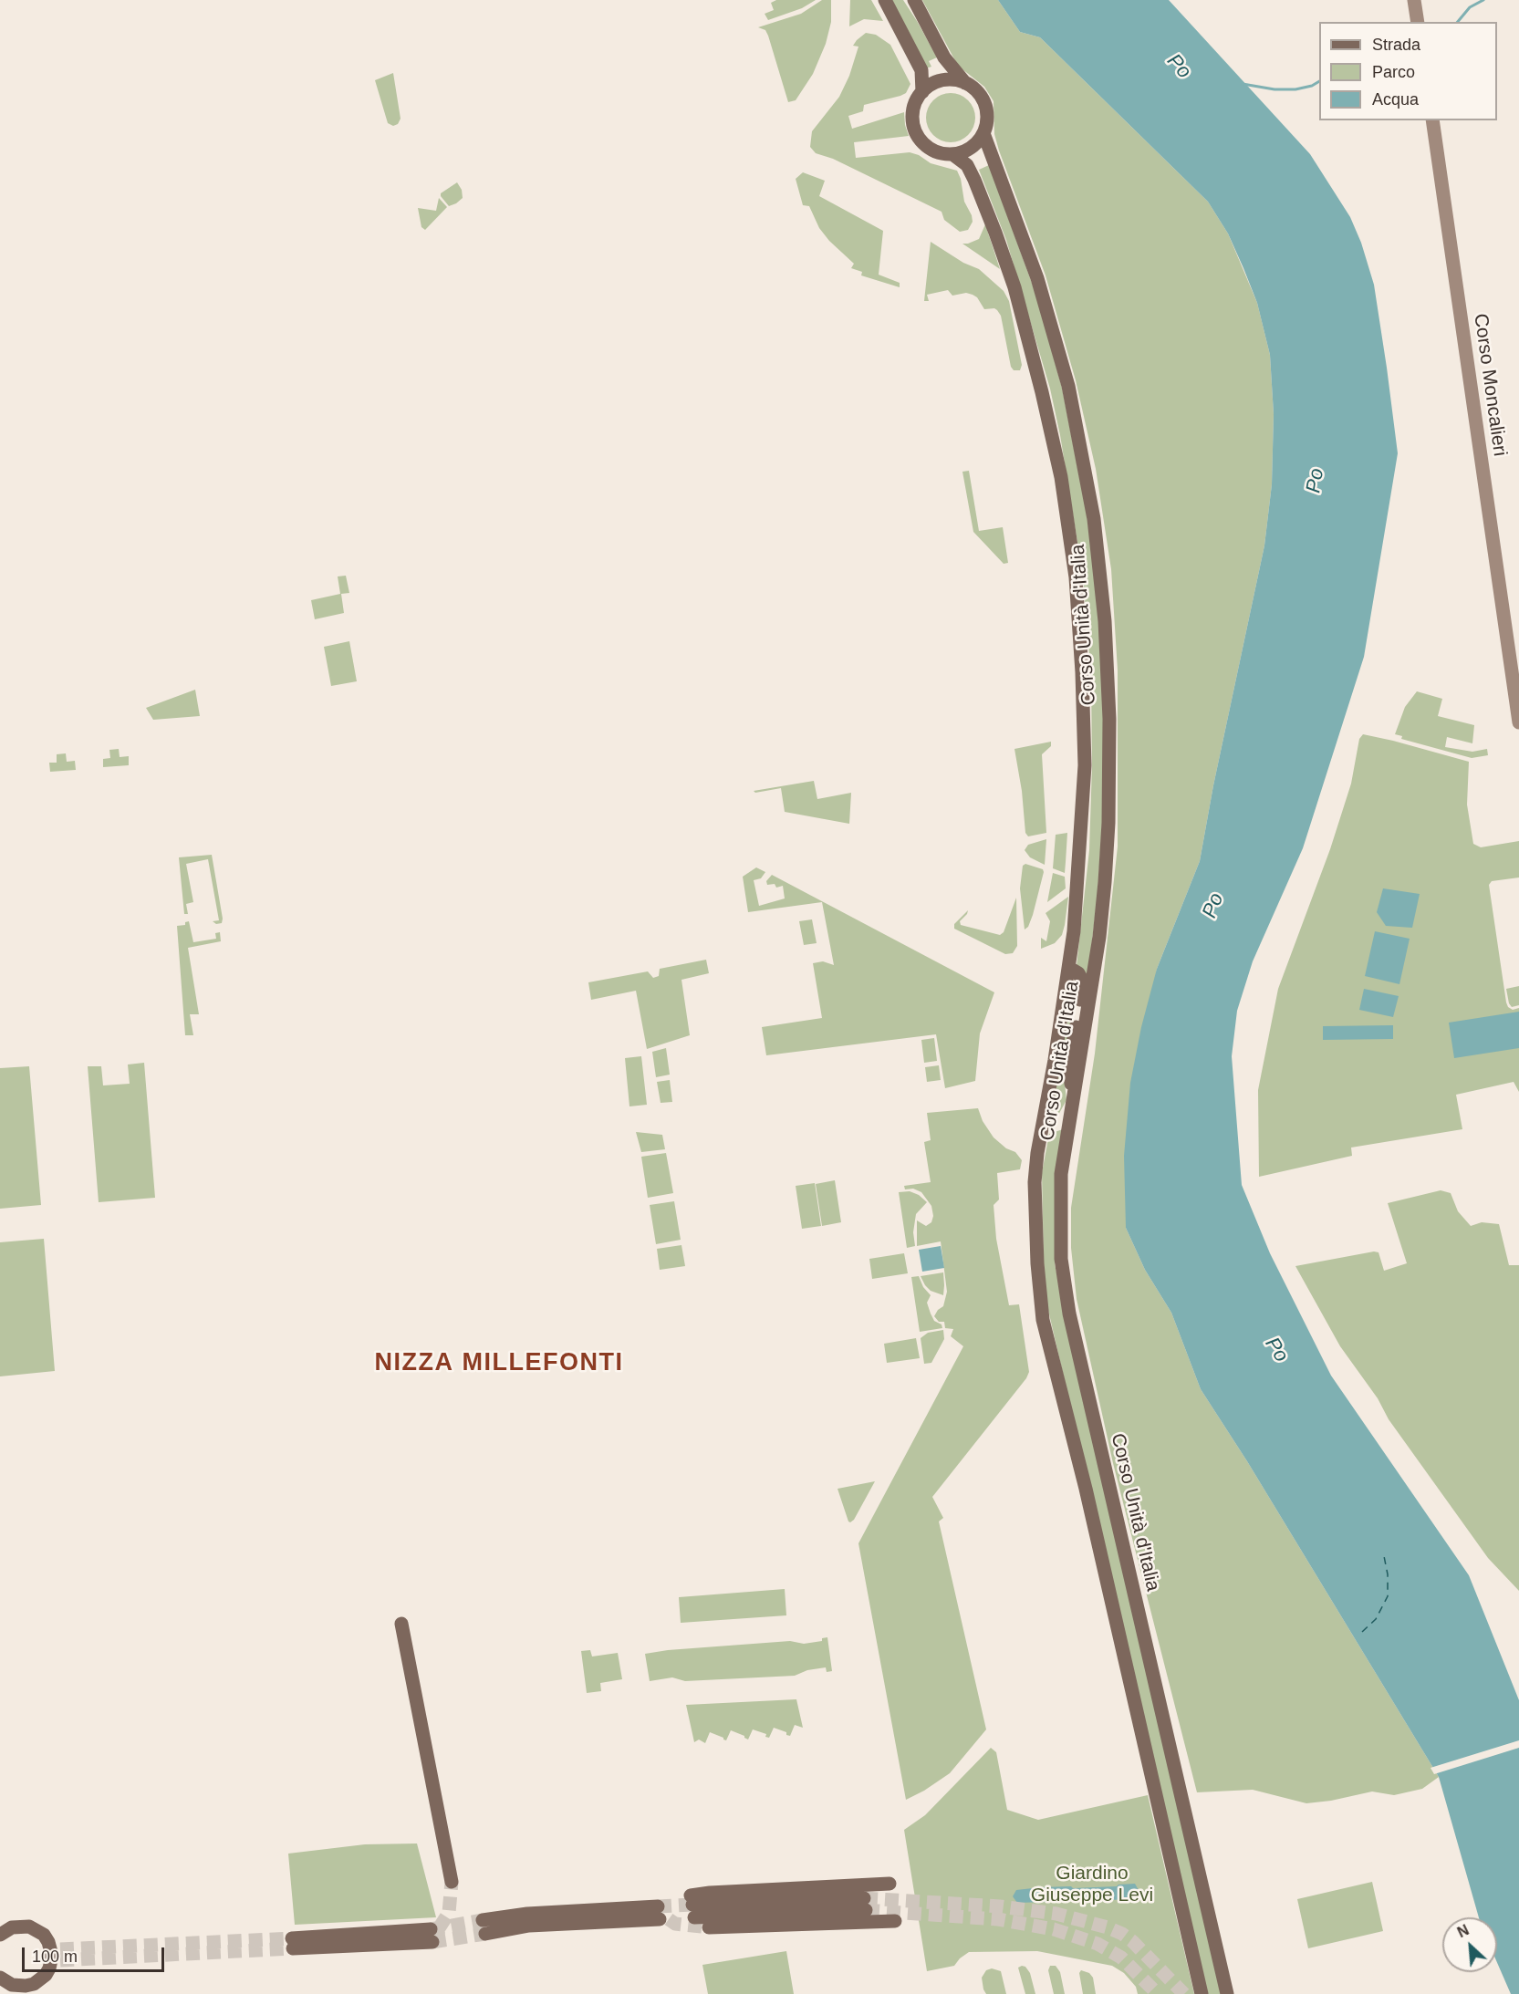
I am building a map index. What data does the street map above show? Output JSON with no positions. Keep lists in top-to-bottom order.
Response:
{
  "streets": {
    "main road": ["Corso Moncalieri", "Corso Unità d'Italia"]
  },
  "districts": ["NIZZA MILLEFONTI"],
  "water": ["Po"],
  "parks": ["Giardino Giuseppe Levi"],
  "legend": ["Strada", "Parco", "Acqua"],
  "scale_bar": "100 m",
  "north": "top left"
}
